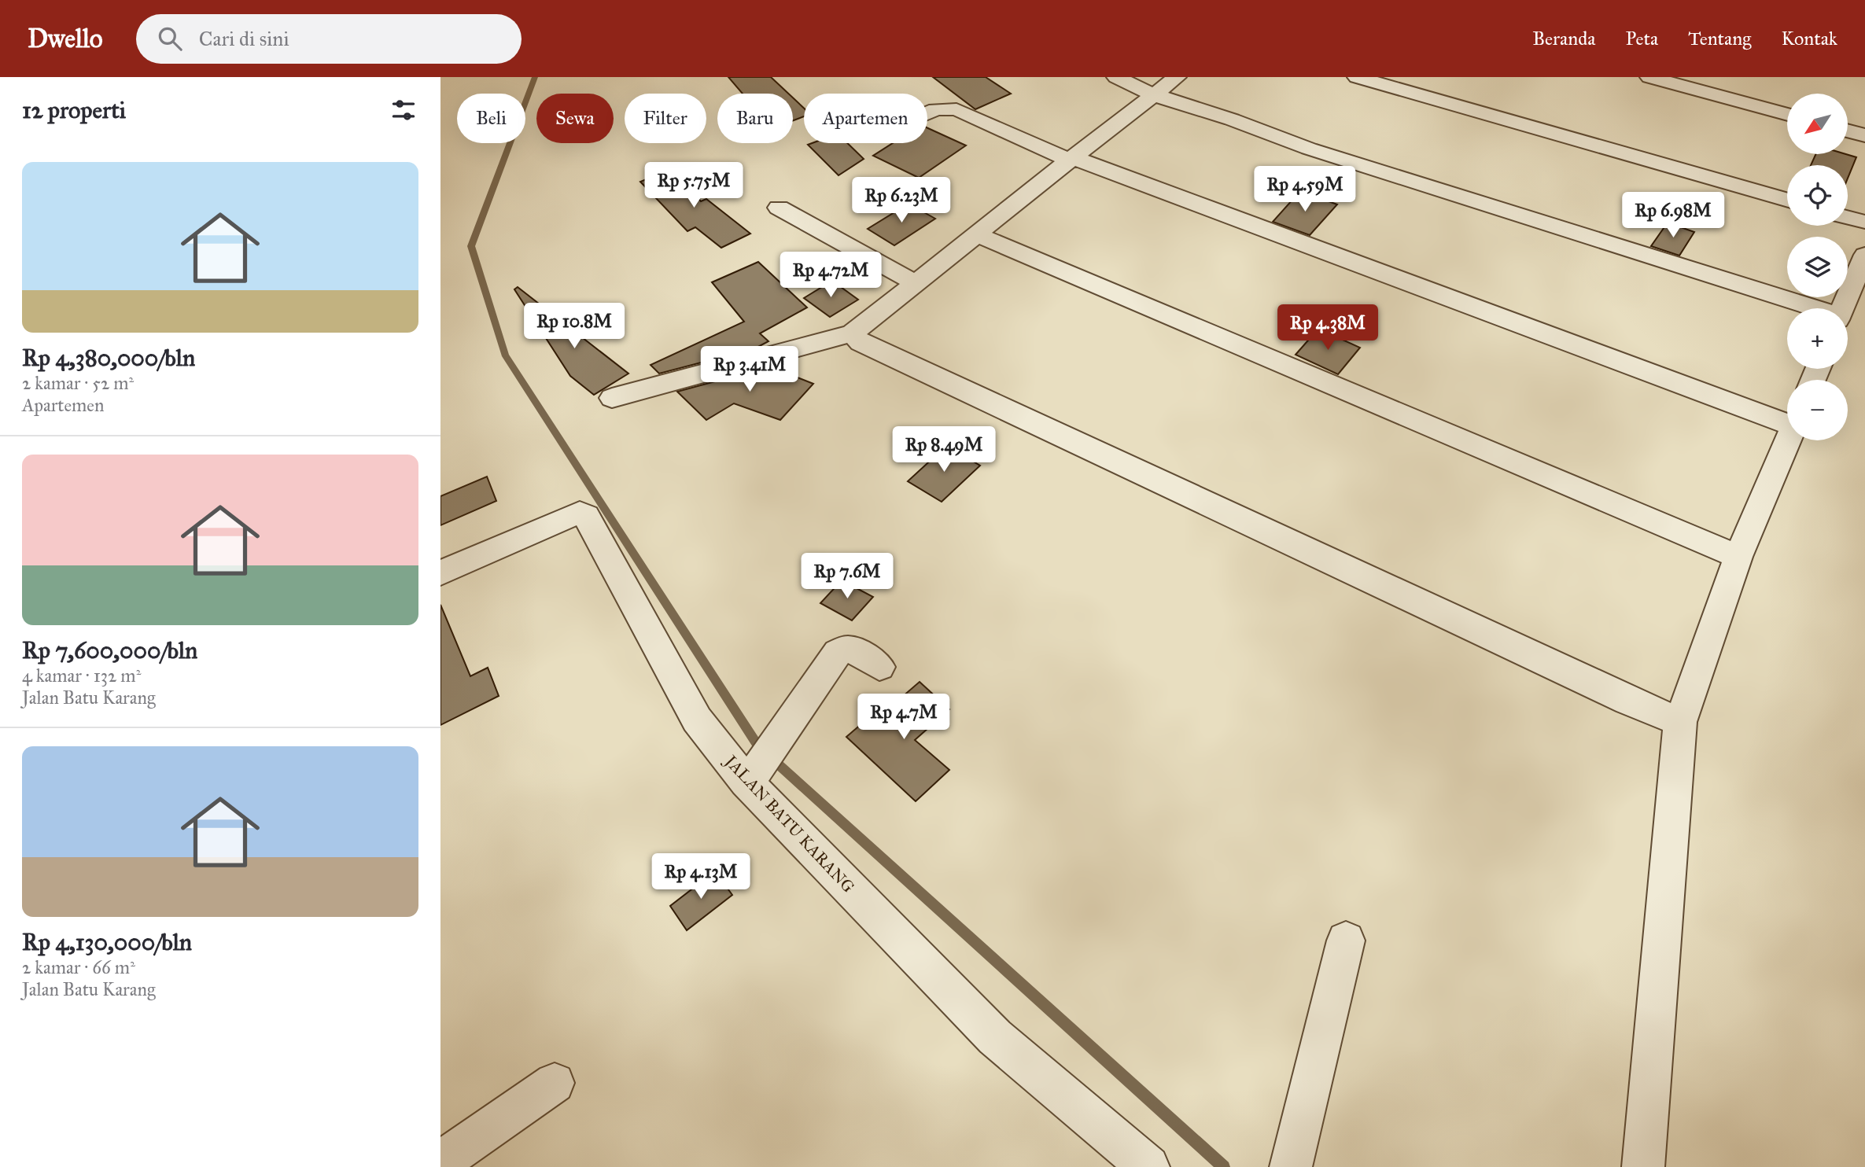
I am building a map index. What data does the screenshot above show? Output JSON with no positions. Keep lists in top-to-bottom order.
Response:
{
  "streets": {
    "street": ["JALAN BATU KARANG"]
  },
  "north": "bottom left",
  "page": {
    "header": "Dwello",
    "search": "Cari di sini",
    "nav": [
      "Beranda",
      "Peta",
      "Tentang",
      "Kontak"
    ],
    "heading": "12 properti",
    "map_buttons": ["+", "−"],
    "chip": [
      "Beli",
      "Sewa",
      "Filter",
      "Baru",
      "Apartemen"
    ],
    "list": [
      {
        "name": "Rp 4,380,000/bln",
        "note": "2 kamar · 52 m² · Apartemen"
      },
      {
        "name": "Rp 7,600,000/bln",
        "note": "4 kamar · 132 m² · Jalan Batu Karang"
      },
      {
        "name": "Rp 4,130,000/bln",
        "note": "2 kamar · 66 m² · Jalan Batu Karang"
      }
    ],
    "price": [
      "Rp 5.75M",
      "Rp 4.59M",
      "Rp 6.23M",
      "Rp 6.98M",
      "Rp 4.72M",
      "Rp 10.8M",
      "Rp 4.38M",
      "Rp 3.41M",
      "Rp 8.49M",
      "Rp 7.6M",
      "Rp 4.7M",
      "Rp 4.13M"
    ]
  }
}
